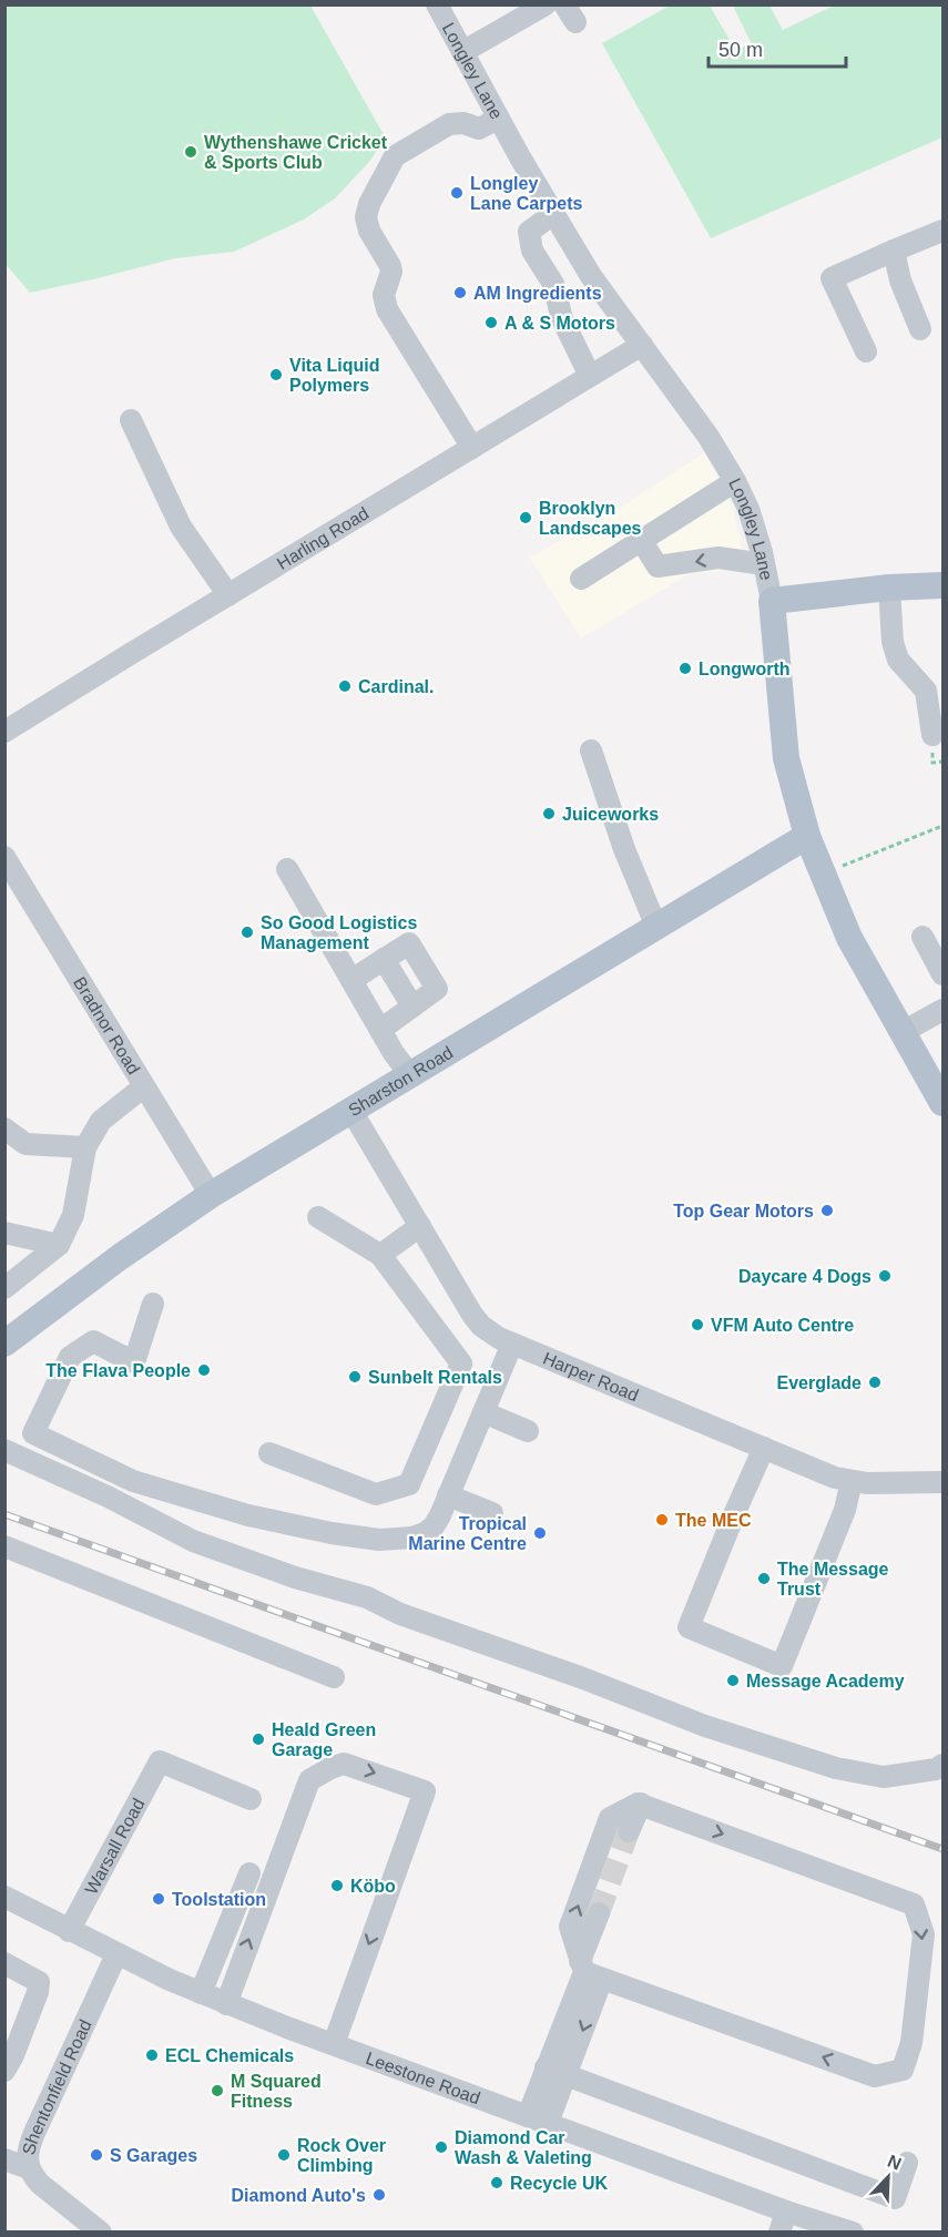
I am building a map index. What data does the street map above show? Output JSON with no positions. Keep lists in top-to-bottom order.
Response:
{
  "streets": {
    "main road": ["Longley Lane", "Sharston Road"],
    "street": [
      "Harling Road",
      "Bradnor Road",
      "Harper Road",
      "Warsall Road",
      "Leestone Road",
      "Shentonfield Road"
    ]
  },
  "crossings": [
    ["Longley Lane", "Harling Road"],
    ["Longley Lane", "Sharston Road"],
    ["Bradnor Road", "Sharston Road"],
    ["Sharston Road", "Harper Road"],
    ["Warsall Road", "Leestone Road"],
    ["Leestone Road", "Shentonfield Road"]
  ],
  "places": [
    "Wythenshawe Cricket & Sports Club",
    "Longley Lane Carpets",
    "AM Ingredients",
    "A & S Motors",
    "Vita Liquid Polymers",
    "Brooklyn Landscapes",
    "Longworth",
    "Cardinal.",
    "Juiceworks",
    "So Good Logistics Management",
    "Top Gear Motors",
    "Daycare 4 Dogs",
    "VFM Auto Centre",
    "The Flava People",
    "Sunbelt Rentals",
    "Everglade",
    "The MEC",
    "Tropical Marine Centre",
    "The Message Trust",
    "Message Academy",
    "Heald Green Garage",
    "Köbo",
    "Toolstation",
    "ECL Chemicals",
    "M Squared Fitness",
    "Diamond Car Wash & Valeting",
    "S Garages",
    "Rock Over Climbing",
    "Recycle UK",
    "Diamond Auto's"
  ],
  "scale_bar": "50 m",
  "north": "top right"
}
